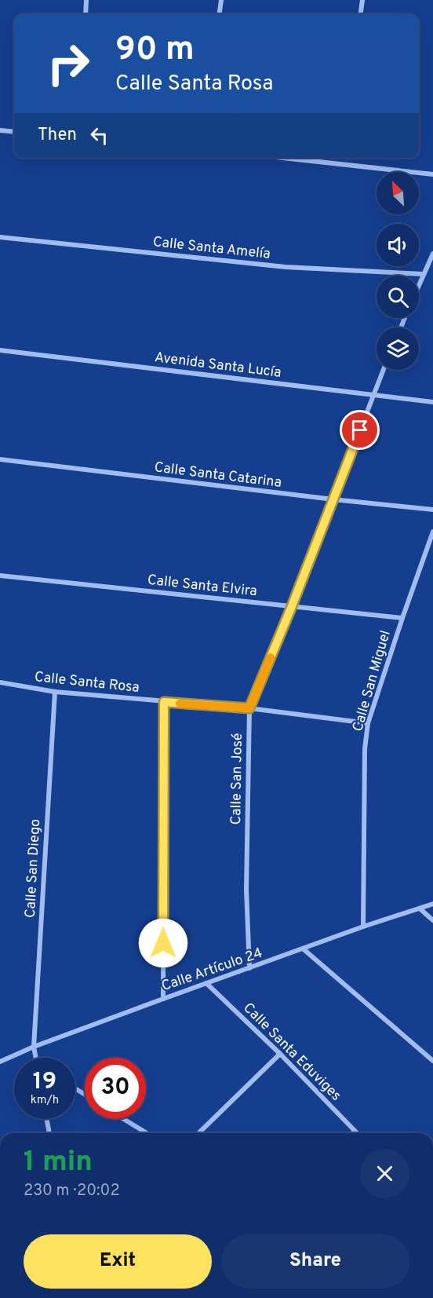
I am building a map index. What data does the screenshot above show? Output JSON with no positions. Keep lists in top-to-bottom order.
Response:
{
  "streets": {
    "street": [
      "Calle Santa Amelía",
      "Avenida Santa Lucía",
      "Calle Santa Catarina",
      "Calle Santa Elvira",
      "Calle San Miguel",
      "Calle Santa Rosa",
      "Calle San José",
      "Calle San Diego",
      "Calle Artículo 24",
      "Calle Santa Eduviges"
    ]
  },
  "crossings": [
    ["Avenida Santa Lucía", "Calle San José"],
    ["Calle Santa Catarina", "Calle San José"],
    ["Calle Santa Elvira", "Calle San Miguel"],
    ["Calle Santa Elvira", "Calle San José"],
    ["Calle San Miguel", "Calle Santa Rosa"],
    ["Calle San Miguel", "Calle Artículo 24"],
    ["Calle Santa Rosa", "Calle San José"],
    ["Calle Santa Rosa", "Calle San Diego"],
    ["Calle San José", "Calle Artículo 24"],
    ["Calle San Diego", "Calle Artículo 24"],
    ["Calle Artículo 24", "Calle Santa Eduviges"]
  ],
  "north": "top left",
  "page": {
    "turn": ["90 m", "Calle Santa Rosa"],
    "then": "Then",
    "speed": "19 km/h",
    "limit": "30",
    "heading": ["1 min", "230 m · 20:02"],
    "buttons": ["Exit", "Share"]
  }
}
